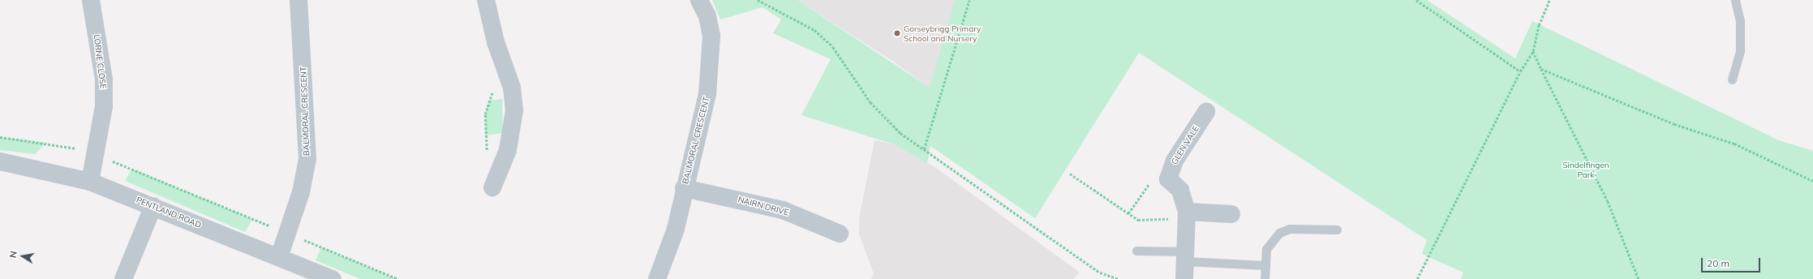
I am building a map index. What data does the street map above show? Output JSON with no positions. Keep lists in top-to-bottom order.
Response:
{
  "streets": {
    "street": [
      "LORNE CLOSE",
      "BALMORAL CRESCENT",
      "GLEN VALE",
      "NAIRN DRIVE",
      "PENTLAND ROAD"
    ]
  },
  "crossings": [
    ["LORNE CLOSE", "PENTLAND ROAD"],
    ["BALMORAL CRESCENT", "NAIRN DRIVE"],
    ["BALMORAL CRESCENT", "PENTLAND ROAD"]
  ],
  "parks": ["Sindelfingen Park"],
  "places": ["Gorseybrigg Primary School and Nursery"],
  "scale_bar": "20 m",
  "north": "left"
}
